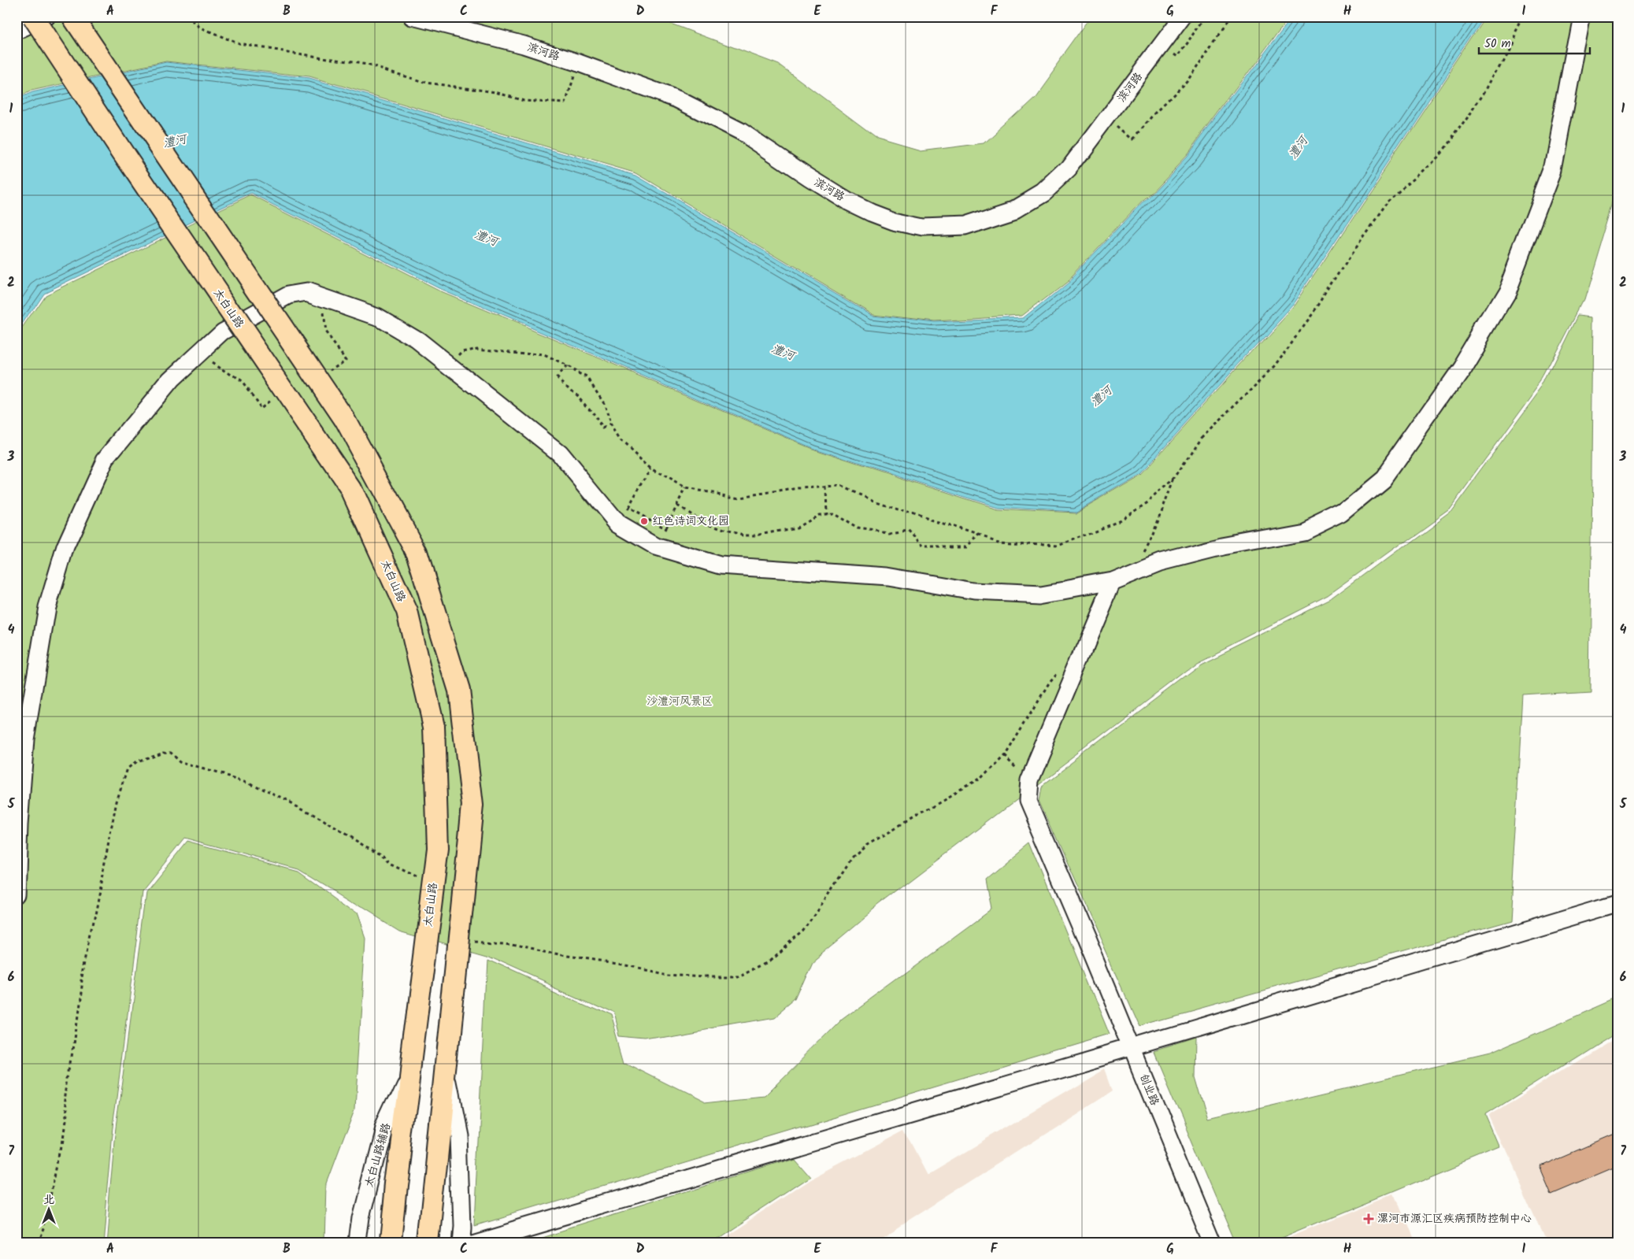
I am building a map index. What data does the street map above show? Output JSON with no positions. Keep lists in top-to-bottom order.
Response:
{
  "streets": {
    "main road": ["太白山路"],
    "street": ["滨河路", "创业路", "太白山路辅路"]
  },
  "crossings": [
    ["太白山路", "太白山路辅路"]
  ],
  "water": ["澧河"],
  "parks": ["沙澧河风景区"],
  "places": {
    "other": ["红色诗词文化园"],
    "health": ["漯河市源汇区疾病预防控制中心"]
  },
  "scale_bar": "50 m",
  "north": "top",
  "grid": {
    "columns": [
      "A",
      "B",
      "C",
      "D",
      "E",
      "F",
      "G",
      "H",
      "I"
    ],
    "rows": [
      "1",
      "2",
      "3",
      "4",
      "5",
      "6",
      "7"
    ]
  }
}
